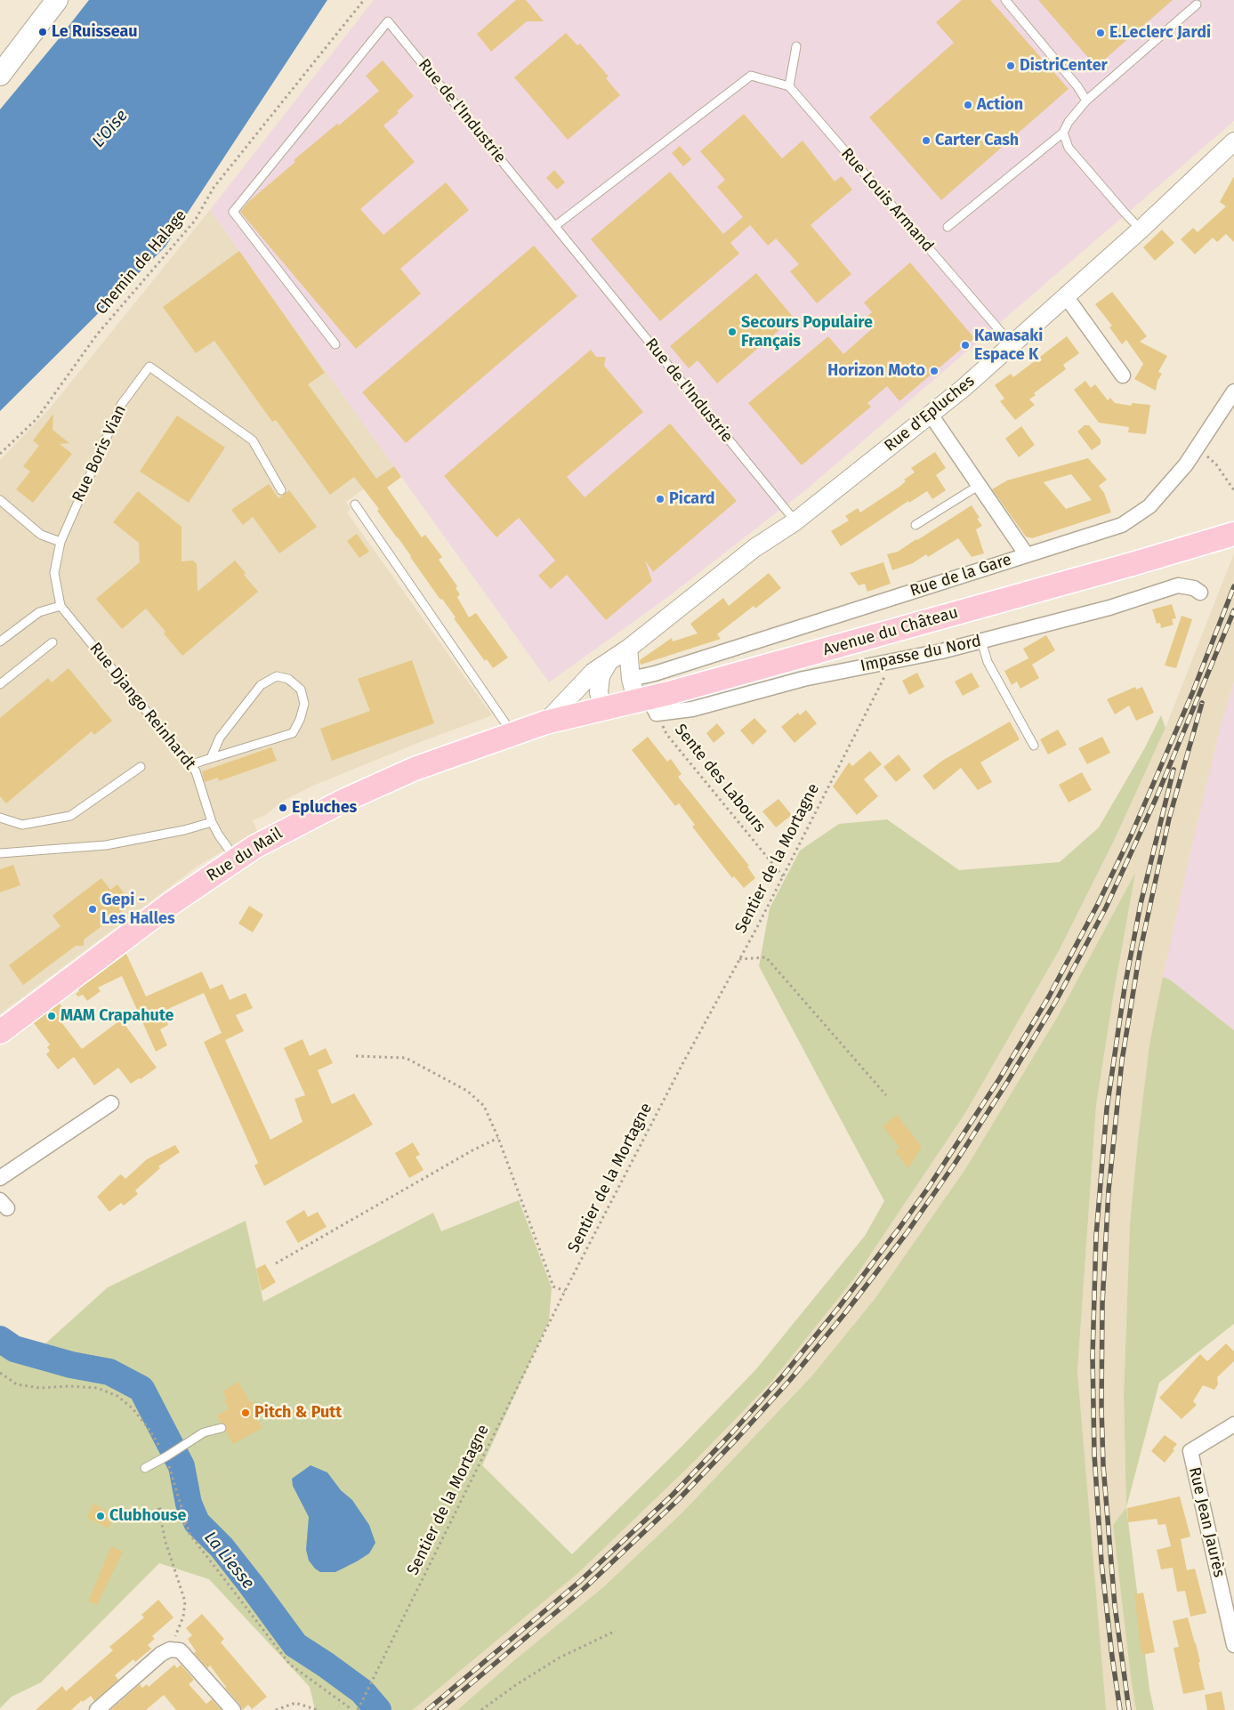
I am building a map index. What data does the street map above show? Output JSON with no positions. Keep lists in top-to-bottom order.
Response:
{
  "streets": {
    "main road": ["Avenue du Château", "Rue du Mail"],
    "street": [
      "Rue d'Epluches",
      "Rue de la Gare",
      "Impasse du Nord",
      "Rue Jean Jaurès"
    ],
    "lane": [
      "Rue de l'Industrie",
      "Rue Louis Armand",
      "Rue Boris Vian",
      "Rue Django Reinhardt"
    ],
    "path": ["Chemin de Halage", "Sente des Labours", "Sentier de la Mortagne"]
  },
  "crossings": [
    ["Rue de l'Industrie", "Rue d'Epluches"],
    ["Rue Louis Armand", "Rue d'Epluches"],
    ["Rue d'Epluches", "Avenue du Château"],
    ["Rue d'Epluches", "Rue du Mail"],
    ["Rue Boris Vian", "Rue Django Reinhardt"],
    ["Rue de la Gare", "Avenue du Château"],
    ["Rue de la Gare", "Impasse du Nord"],
    ["Rue de la Gare", "Sente des Labours"],
    ["Avenue du Château", "Impasse du Nord"],
    ["Avenue du Château", "Sente des Labours"],
    ["Avenue du Château", "Rue du Mail"],
    ["Impasse du Nord", "Sente des Labours"],
    ["Impasse du Nord", "Sentier de la Mortagne"],
    ["Rue Django Reinhardt", "Rue du Mail"],
    ["Sente des Labours", "Sentier de la Mortagne"]
  ],
  "water": ["L'Oise", "La Liesse"],
  "places": [
    "Le Ruisseau",
    "E.Leclerc Jardi",
    "DistriCenter",
    "Action",
    "Carter Cash",
    "Secours Populaire Français",
    "Kawasaki Espace K",
    "Horizon Moto",
    "Picard",
    "Epluches",
    "Gepi - Les Halles",
    "MAM Crapahute",
    "Pitch & Putt",
    "Clubhouse"
  ]
}
